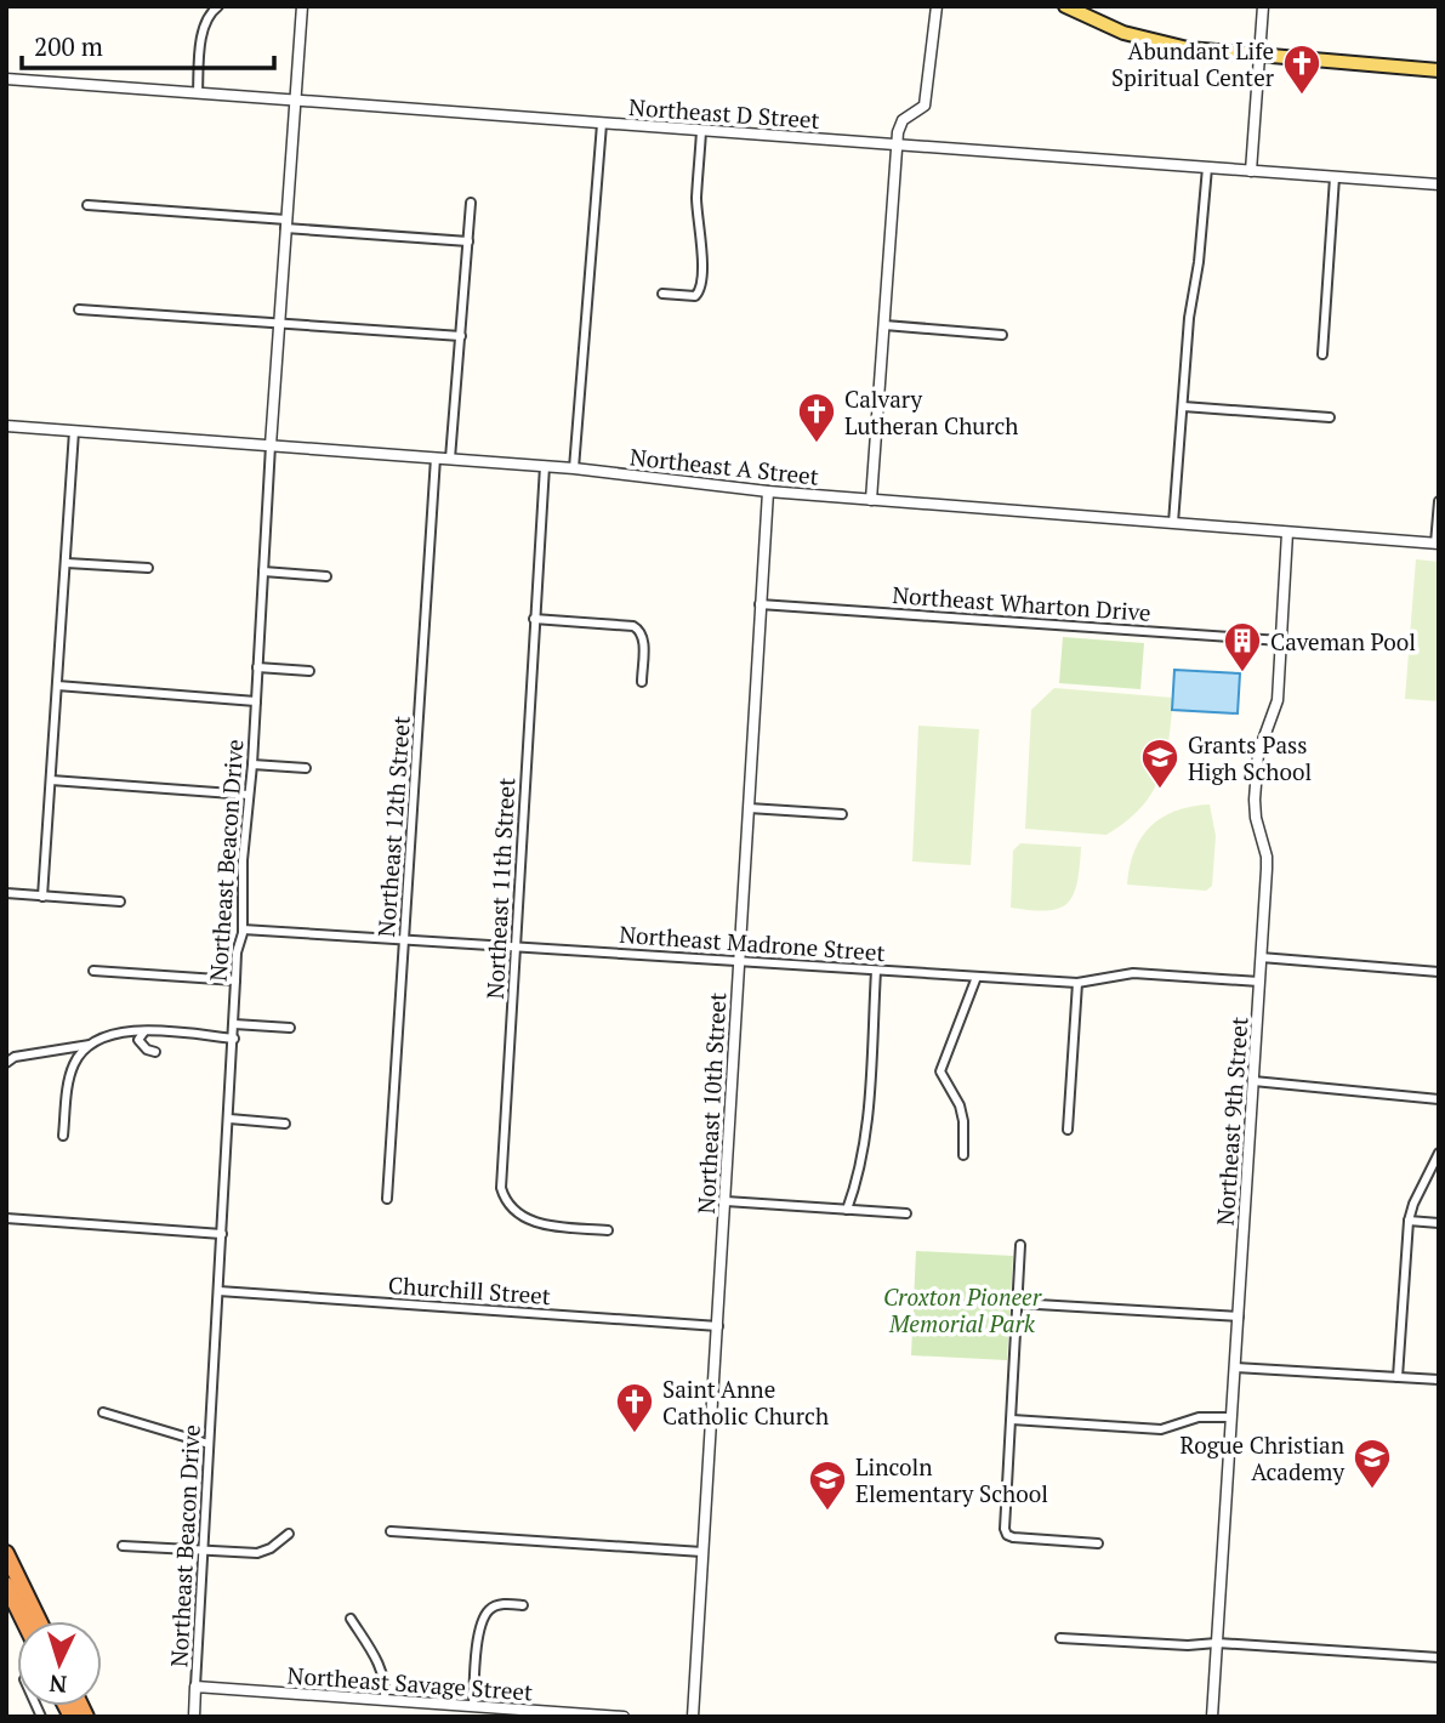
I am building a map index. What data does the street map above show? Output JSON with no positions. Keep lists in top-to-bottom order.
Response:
{
  "streets": {
    "street": [
      "Northeast D Street",
      "Northeast A Street",
      "Northeast Wharton Drive",
      "Northeast 12th Street",
      "Northeast Beacon Drive",
      "Northeast 11th Street",
      "Northeast Madrone Street",
      "Northeast 10th Street",
      "Northeast 9th Street",
      "Churchill Street",
      "Northeast Savage Street"
    ]
  },
  "crossings": [
    ["Northeast D Street", "Northeast Beacon Drive"],
    ["Northeast A Street", "Northeast 12th Street"],
    ["Northeast A Street", "Northeast Beacon Drive"],
    ["Northeast A Street", "Northeast 11th Street"],
    ["Northeast A Street", "Northeast 10th Street"],
    ["Northeast A Street", "Northeast 9th Street"],
    ["Northeast Wharton Drive", "Northeast 10th Street"],
    ["Northeast Wharton Drive", "Northeast 9th Street"],
    ["Northeast 12th Street", "Northeast Madrone Street"],
    ["Northeast Beacon Drive", "Northeast Madrone Street"],
    ["Northeast Beacon Drive", "Churchill Street"],
    ["Northeast Beacon Drive", "Northeast Savage Street"],
    ["Northeast 11th Street", "Northeast Madrone Street"],
    ["Northeast Madrone Street", "Northeast 10th Street"],
    ["Northeast Madrone Street", "Northeast 9th Street"],
    ["Northeast 10th Street", "Churchill Street"]
  ],
  "parks": ["Croxton Pioneer Memorial Park"],
  "places": {
    "church": ["Abundant Life Spiritual Center", "Calvary Lutheran Church", "Saint Anne Catholic Church"],
    "building": ["Caveman Pool"],
    "school or university": ["Grants Pass High School", "Rogue Christian Academy", "Lincoln Elementary School"]
  },
  "scale_bar": "200 m",
  "north": "bottom"
}
